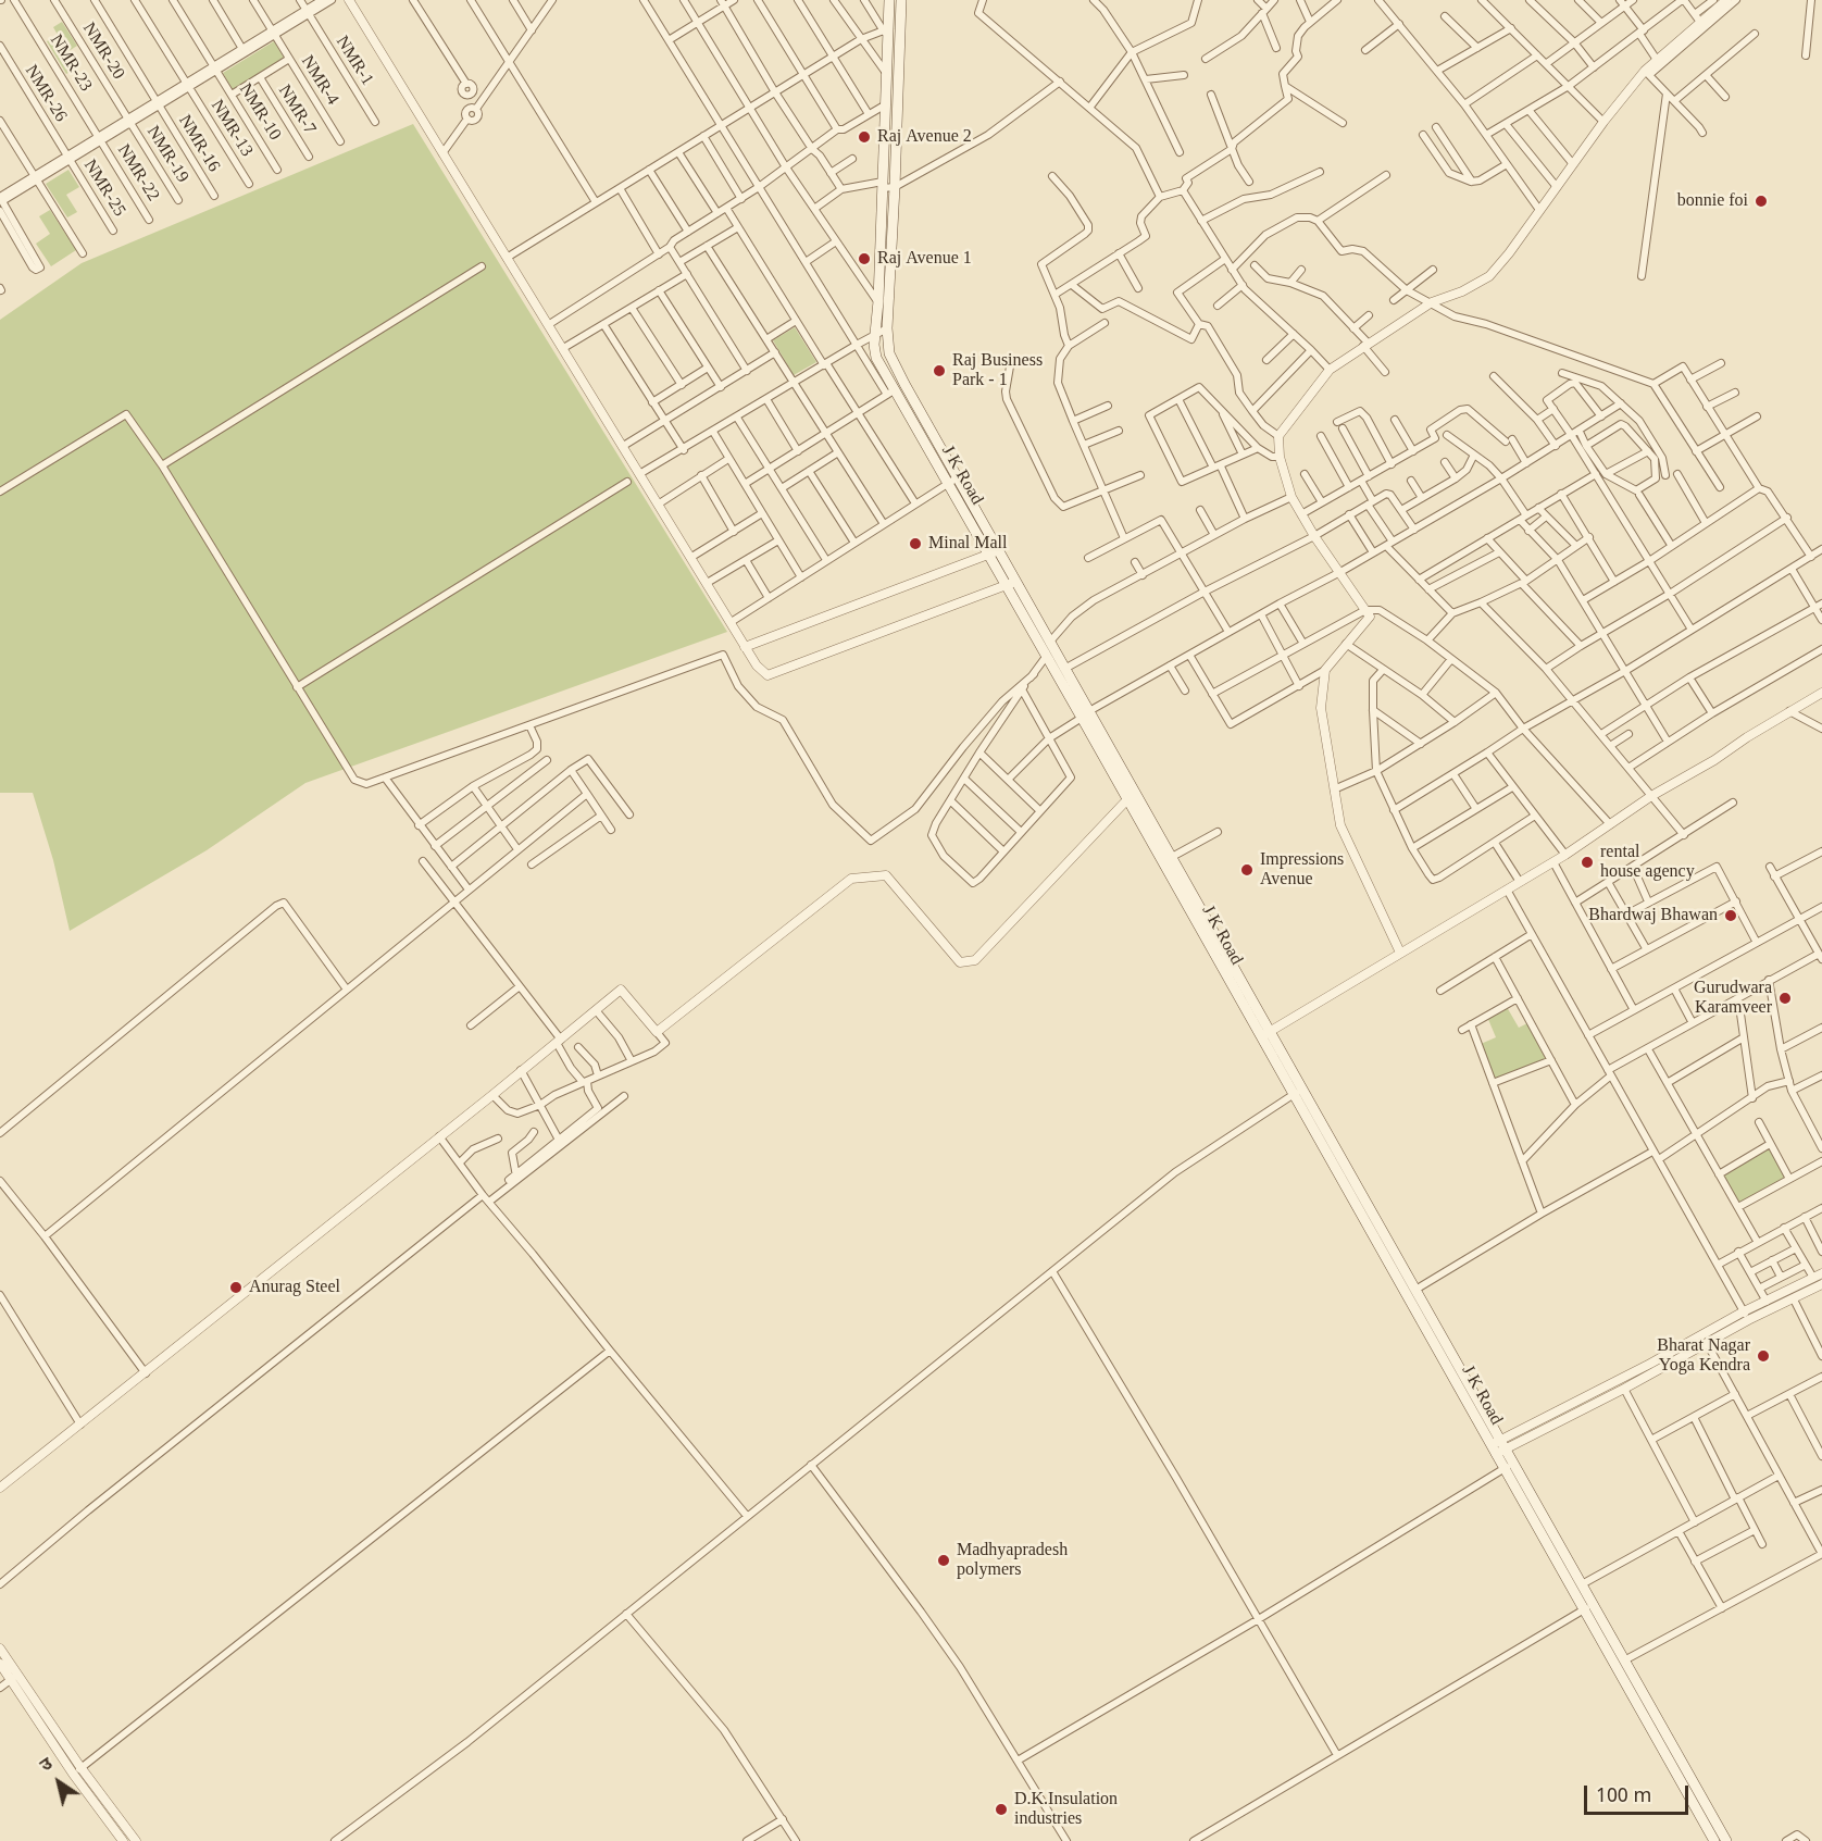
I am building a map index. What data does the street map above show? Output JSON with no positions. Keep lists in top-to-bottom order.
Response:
{
  "streets": {
    "main road": ["J K Road"],
    "street": [
      "NMR-20",
      "NMR-1",
      "NMR-23",
      "NMR-4",
      "NMR-26",
      "NMR-7",
      "NMR-10",
      "NMR-13",
      "NMR-16",
      "NMR-19",
      "NMR-22",
      "NMR-25"
    ]
  },
  "crossings": [
    ["NMR-20", "NMR-19"],
    ["NMR-23", "NMR-22"],
    ["NMR-26", "NMR-25"]
  ],
  "places": [
    "Raj Avenue 2",
    "bonnie foi",
    "Raj Avenue 1",
    "Raj Business Park - 1",
    "Minal Mall",
    "rental house agency",
    "Impressions Avenue",
    "Bhardwaj Bhawan",
    "Gurudwara Karamveer",
    "Anurag Steel",
    "Bharat Nagar Yoga Kendra",
    "Madhyapradesh polymers",
    "D.K.Insulation industries"
  ],
  "scale_bar": "100 m",
  "north": "top left"
}
